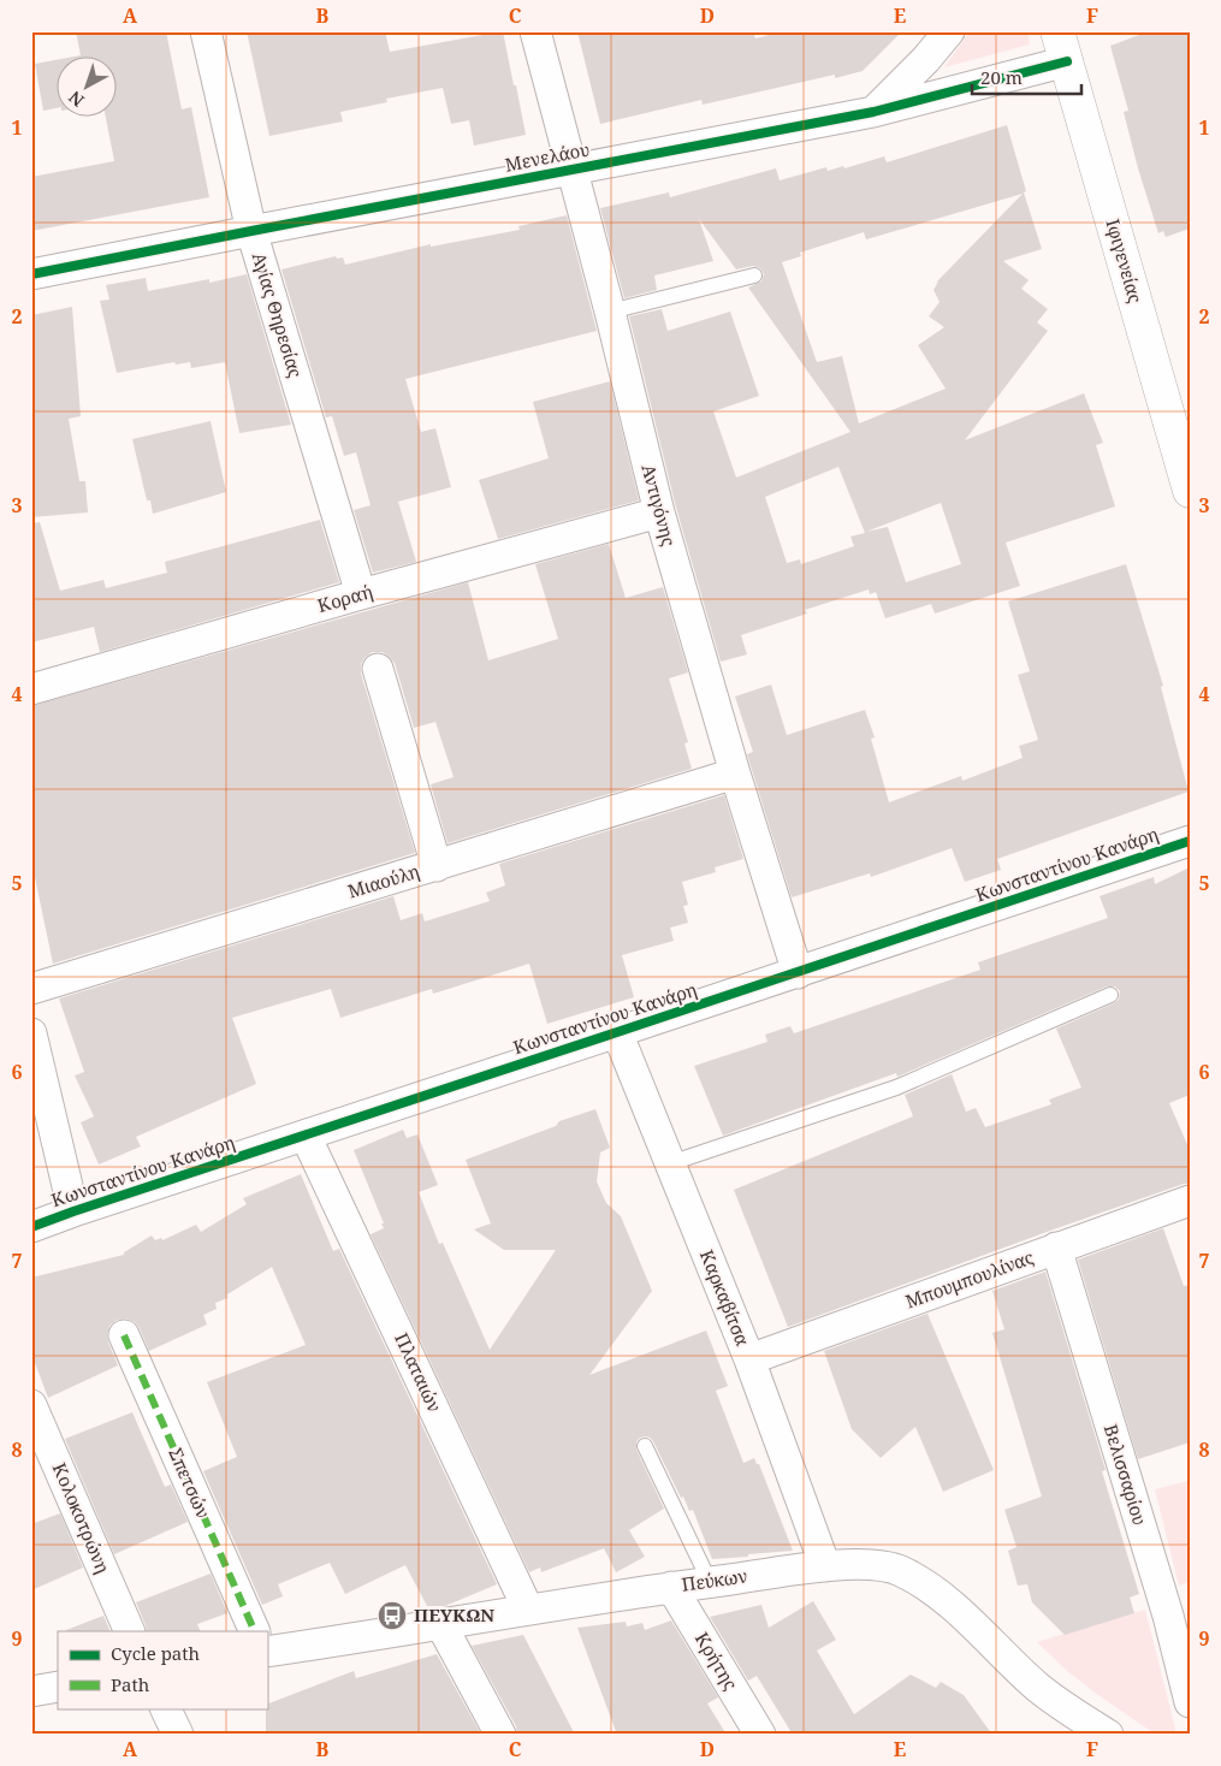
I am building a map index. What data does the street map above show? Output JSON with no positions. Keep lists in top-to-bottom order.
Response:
{
  "streets": {
    "street": [
      "Μενελάου",
      "Ιφιγενείας",
      "Αγίας Θηρεσίας",
      "Αντιγόνης",
      "Κοραή",
      "Κωνσταντίνου Κανάρη",
      "Μιαούλη",
      "Μπουμπουλίνας",
      "Καρκαβίτσα",
      "Πλαταιών",
      "Βελισσαρίου",
      "Σπετσών",
      "Κολοκοτρώνη",
      "Πεύκων",
      "Κρήτης"
    ]
  },
  "crossings": [
    ["Μενελάου", "Ιφιγενείας"],
    ["Μενελάου", "Αγίας Θηρεσίας"],
    ["Μενελάου", "Αντιγόνης"],
    ["Αγίας Θηρεσίας", "Κοραή"],
    ["Αντιγόνης", "Κοραή"],
    ["Αντιγόνης", "Κωνσταντίνου Κανάρη"],
    ["Αντιγόνης", "Μιαούλη"],
    ["Κωνσταντίνου Κανάρη", "Καρκαβίτσα"],
    ["Κωνσταντίνου Κανάρη", "Πλαταιών"],
    ["Μπουμπουλίνας", "Καρκαβίτσα"],
    ["Μπουμπουλίνας", "Βελισσαρίου"],
    ["Καρκαβίτσα", "Πεύκων"],
    ["Πλαταιών", "Πεύκων"],
    ["Πεύκων", "Κρήτης"]
  ],
  "places": {
    "bus stop": ["ΠΕΥΚΩΝ"]
  },
  "legend": ["Cycle path", "Path"],
  "scale_bar": "20 m",
  "north": "bottom left",
  "grid": {
    "columns": [
      "A",
      "B",
      "C",
      "D",
      "E",
      "F"
    ],
    "rows": [
      "1",
      "2",
      "3",
      "4",
      "5",
      "6",
      "7",
      "8",
      "9"
    ]
  }
}
